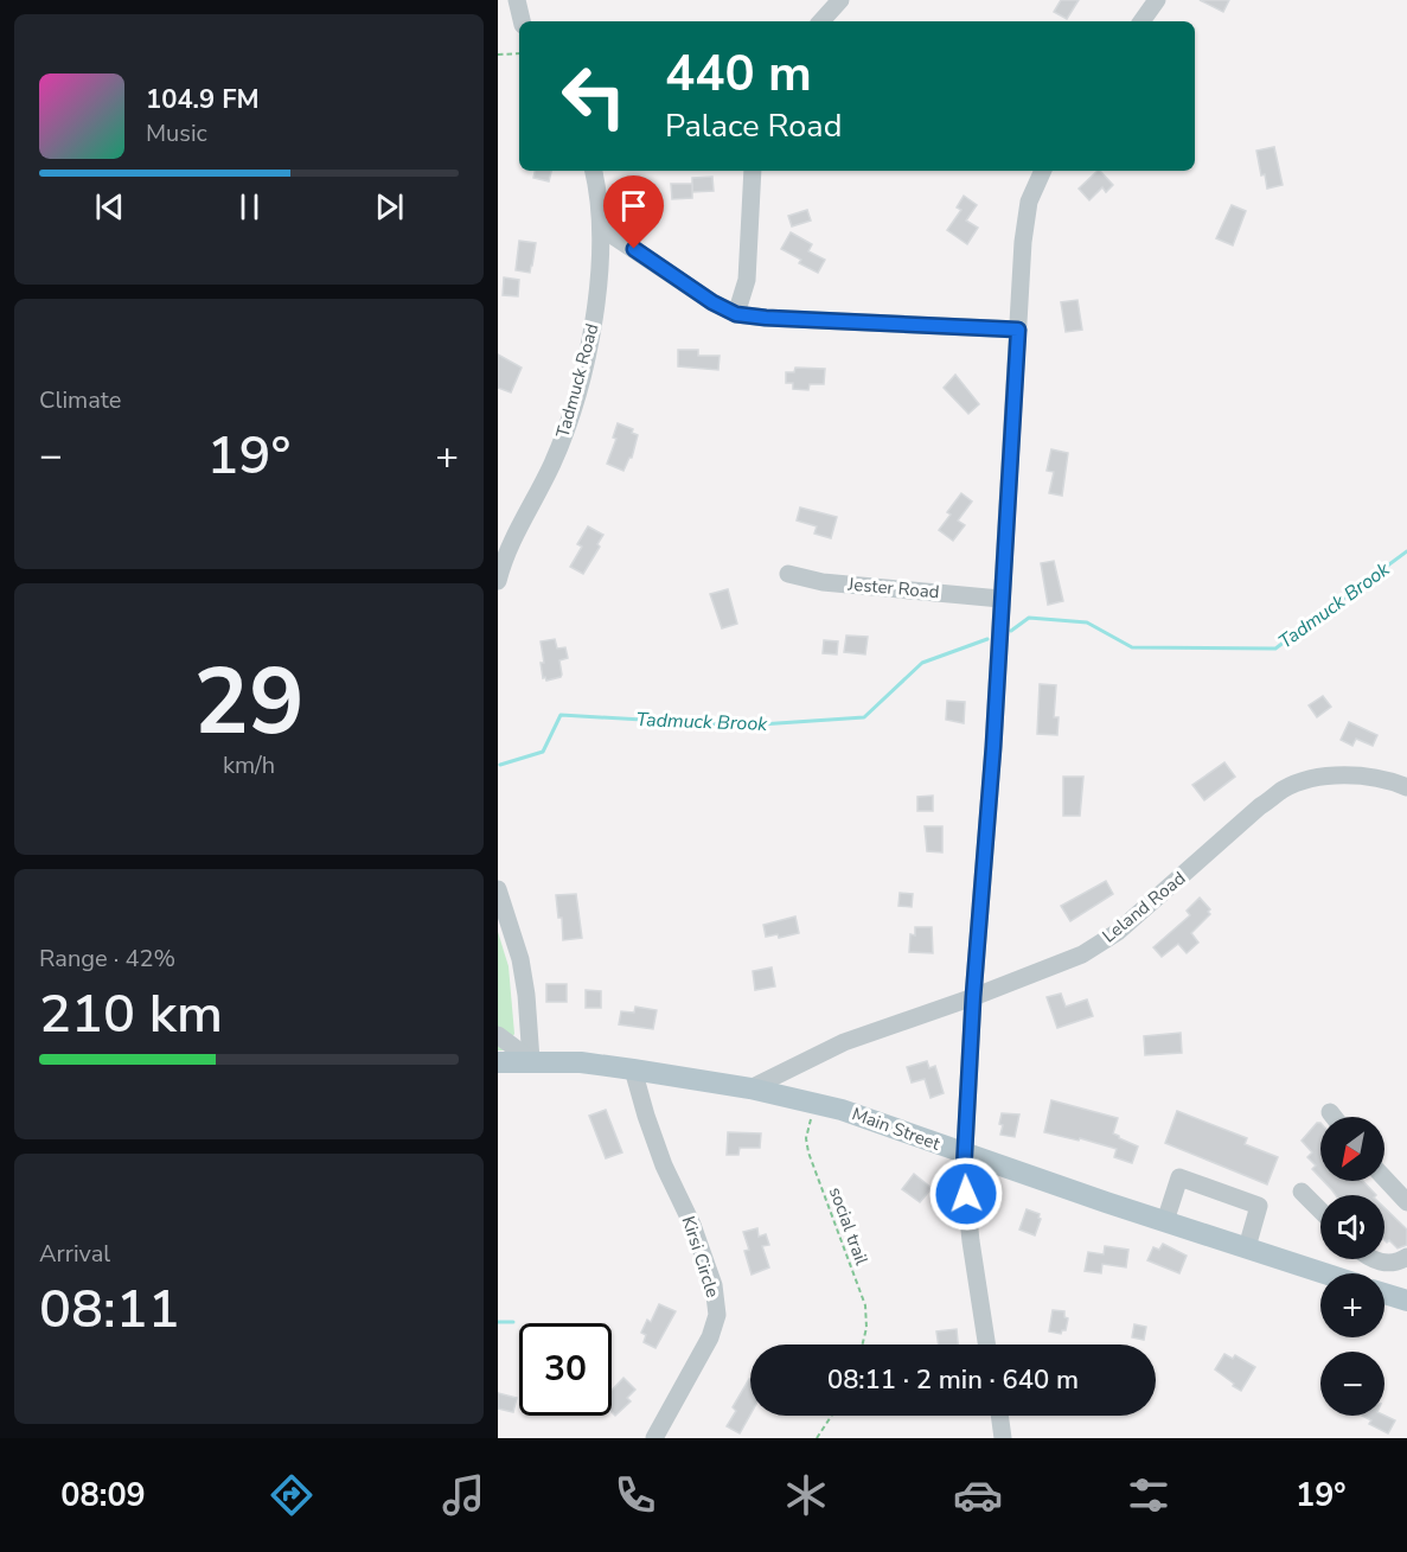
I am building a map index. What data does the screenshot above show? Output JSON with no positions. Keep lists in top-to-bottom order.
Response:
{
  "streets": {
    "main road": ["Main Street"],
    "street": [
      "Tadmuck Road",
      "Jester Road",
      "Leland Road",
      "Kirsi Circle"
    ],
    "path": ["social trail"]
  },
  "crossings": [
    ["Leland Road", "Main Street"],
    ["Main Street", "social trail"],
    ["Main Street", "Kirsi Circle"]
  ],
  "water": ["Tadmuck Brook"],
  "north": "bottom left",
  "page": {
    "turn": ["440 m", "Palace Road"],
    "song": ["104.9 FM", "Music"],
    "tile": [
      "Climate",
      ["29", "km/h"],
      ["Range · 42%", "210 km"],
      ["Arrival", "08:11"]
    ],
    "heat": ["−", "19°", "+"],
    "map_buttons": ["+", "−"],
    "limit": "30",
    "trip": "08:11 · 2 min · 640 m",
    "tabs": ["08:09", "19°"]
  }
}
